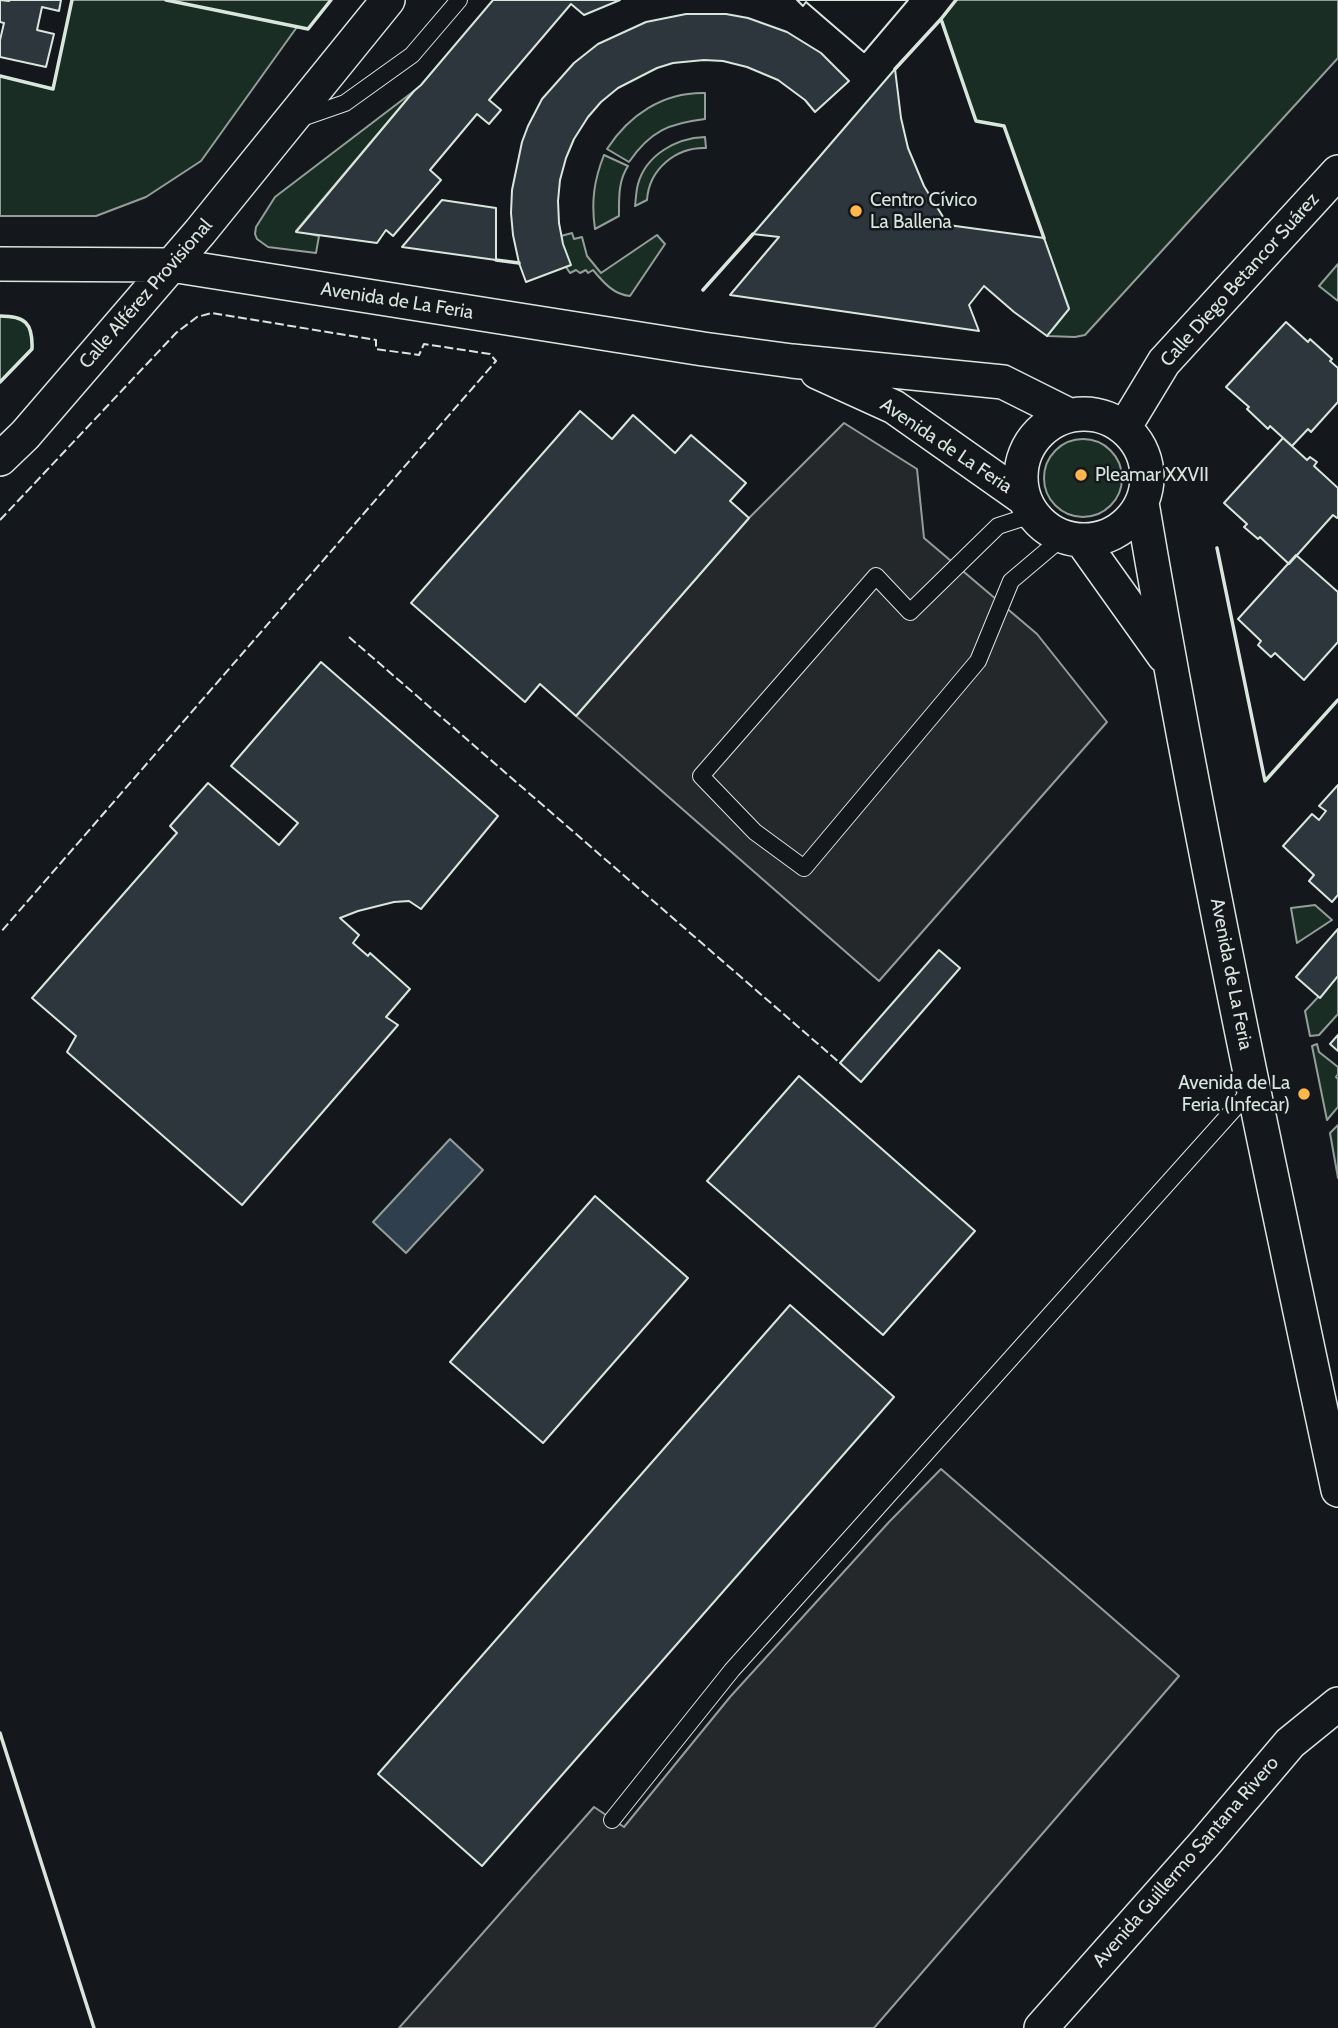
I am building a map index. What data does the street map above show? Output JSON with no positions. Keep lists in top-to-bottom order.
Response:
{
  "streets": {
    "street": [
      "Calle Diego Betancor Suárez",
      "Calle Alférez Provisional",
      "Avenida de La Feria",
      "Avenida Guillermo Santana Rivero"
    ]
  },
  "crossings": [
    ["Calle Diego Betancor Suárez", "Avenida de La Feria"],
    ["Calle Alférez Provisional", "Avenida de La Feria"]
  ],
  "places": ["Centro Cívico La Ballena", "Pleamar XXVII", "Avenida de La Feria (Infecar)"]
}
